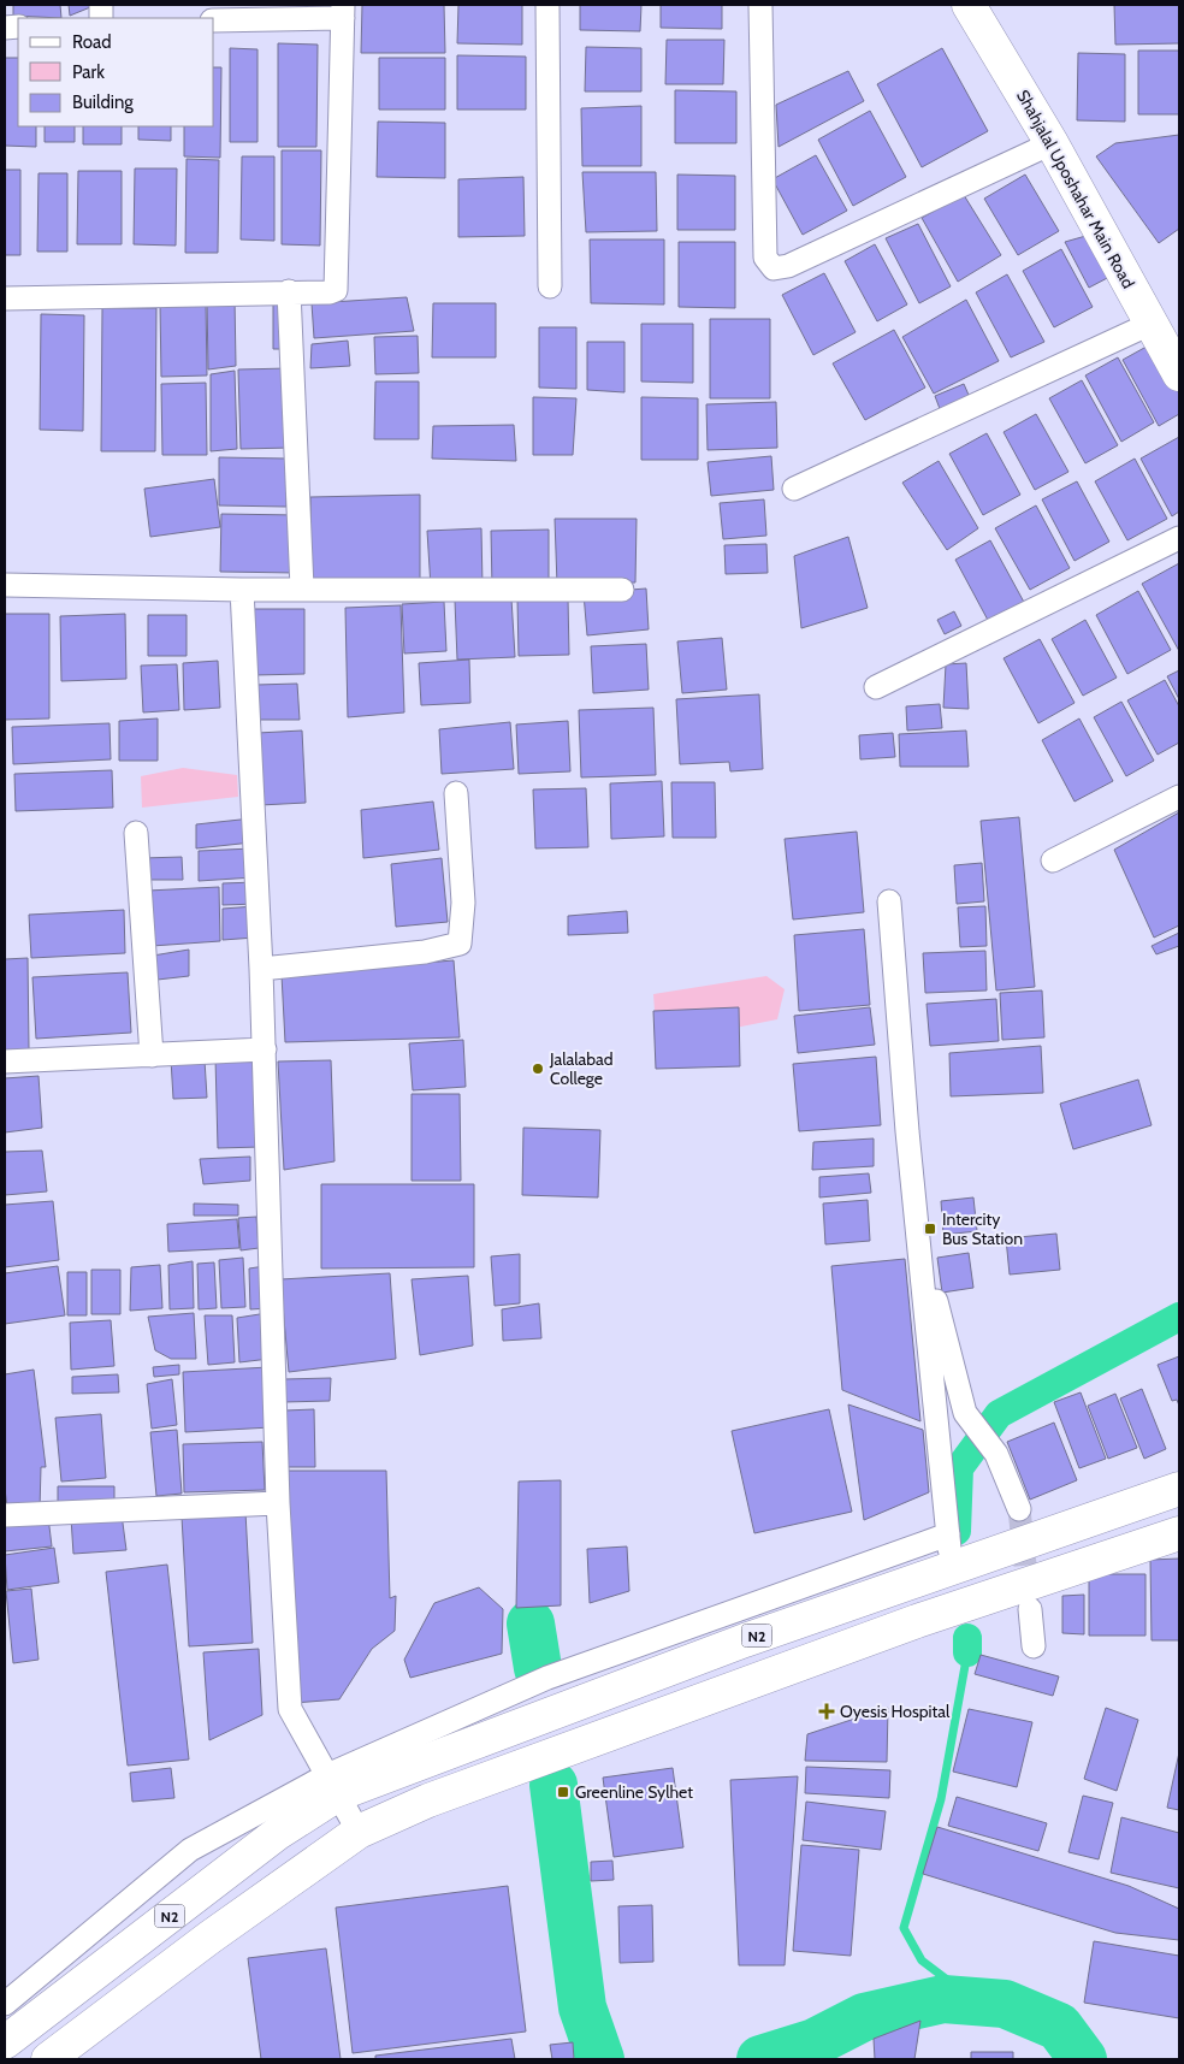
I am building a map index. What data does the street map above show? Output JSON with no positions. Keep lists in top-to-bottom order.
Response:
{
  "streets": {
    "main road": ["Shahjalal Uposhahar Main Road", "N2"]
  },
  "places": {
    "other": ["Jalalabad College"],
    "transit": ["Intercity Bus Station", "Greenline Sylhet"],
    "health": ["Oyesis Hospital"]
  },
  "legend": ["Road", "Park", "Building"]
}
